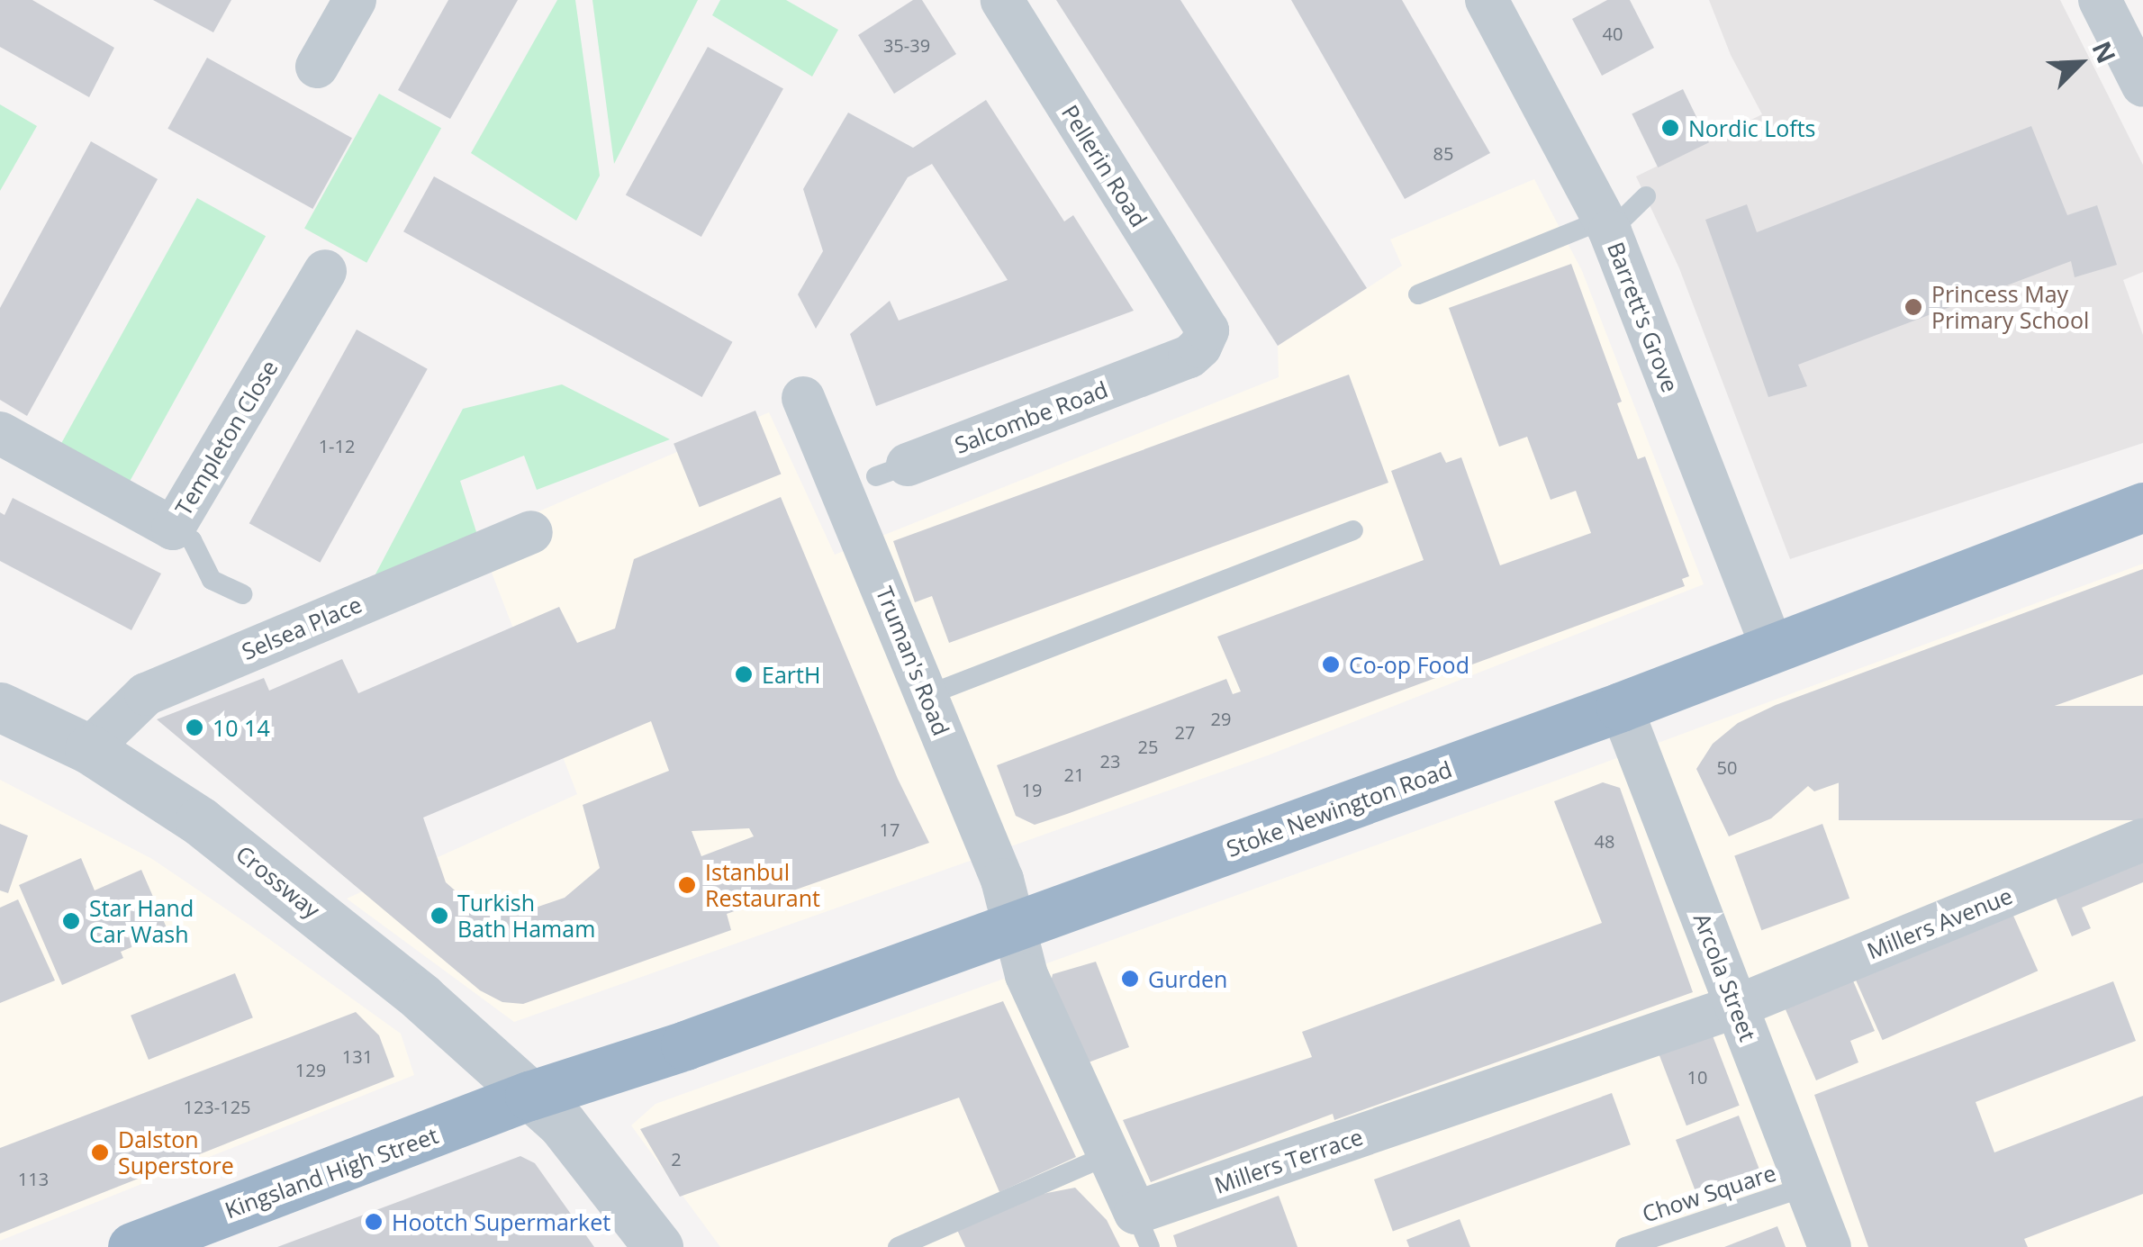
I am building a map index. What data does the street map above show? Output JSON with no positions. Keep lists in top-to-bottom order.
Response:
{
  "streets": {
    "highway": ["Stoke Newington Road", "Kingsland High Street"],
    "street": [
      "Pellerin Road",
      "Barrett's Grove",
      "Salcombe Road",
      "Templeton Close",
      "Selsea Place",
      "Truman's Road",
      "Crossway",
      "Millers Avenue",
      "Arcola Street",
      "Millers Terrace"
    ],
    "lane": ["Chow Square"]
  },
  "crossings": [
    ["Pellerin Road", "Salcombe Road"],
    ["Barrett's Grove", "Stoke Newington Road"],
    ["Salcombe Road", "Truman's Road"],
    ["Selsea Place", "Crossway"],
    ["Truman's Road", "Stoke Newington Road"],
    ["Truman's Road", "Millers Terrace"],
    ["Stoke Newington Road", "Crossway"],
    ["Stoke Newington Road", "Arcola Street"],
    ["Stoke Newington Road", "Millers Terrace"],
    ["Stoke Newington Road", "Kingsland High Street"],
    ["Crossway", "Kingsland High Street"],
    ["Millers Avenue", "Arcola Street"],
    ["Millers Avenue", "Millers Terrace"],
    ["Arcola Street", "Millers Terrace"],
    ["Arcola Street", "Chow Square"]
  ],
  "places": [
    "Nordic Lofts",
    "Princess May Primary School",
    "Co-op Food",
    "EartH",
    "10 14",
    "Istanbul Restaurant",
    "Turkish Bath Hamam",
    "Star Hand Car Wash",
    "Gurden",
    "Dalston Superstore",
    "Hootch Supermarket"
  ],
  "house_numbers": [
    "40",
    "35-39",
    "85",
    "1-12",
    "29",
    "27",
    "25",
    "23",
    "50",
    "21",
    "19",
    "17",
    "48",
    "131",
    "129",
    "10",
    "123-125",
    "2",
    "113"
  ],
  "north": "top right"
}
